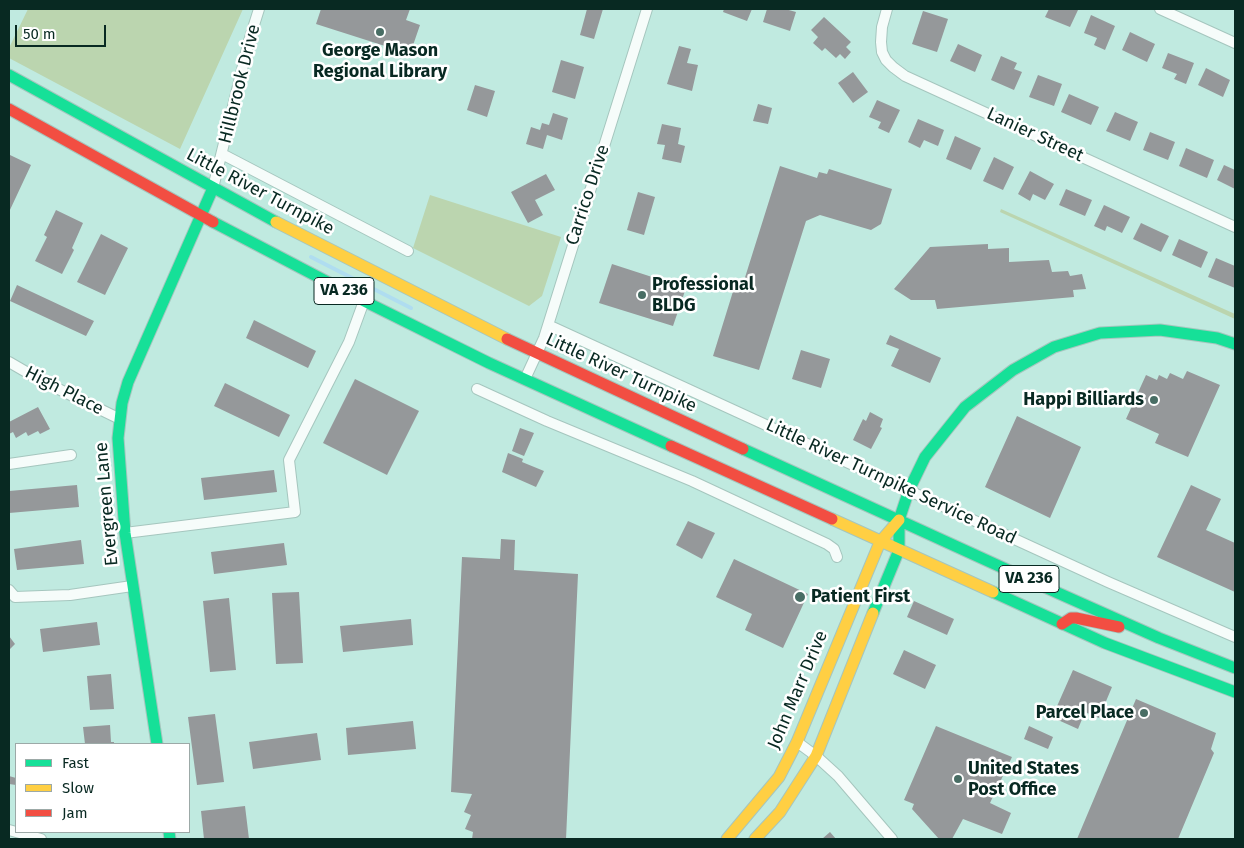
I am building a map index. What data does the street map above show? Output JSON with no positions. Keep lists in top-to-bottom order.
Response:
{
  "streets": {
    "main road": [
      "Little River Turnpike",
      "VA 236",
      "Evergreen Lane",
      "John Marr Drive"
    ],
    "street": [
      "Hillbrook Drive",
      "Lanier Street",
      "Carrico Drive",
      "High Place",
      "Little River Turnpike Service Road"
    ]
  },
  "crossings": [
    ["Hillbrook Drive", "Little River Turnpike"],
    ["Hillbrook Drive", "Evergreen Lane"],
    ["Little River Turnpike", "Carrico Drive"],
    ["Little River Turnpike", "Evergreen Lane"],
    ["Little River Turnpike", "John Marr Drive"],
    ["Carrico Drive", "VA 236"],
    ["Carrico Drive", "Little River Turnpike Service Road"],
    ["VA 236", "Evergreen Lane"],
    ["VA 236", "John Marr Drive"],
    ["High Place", "Evergreen Lane"],
    ["Little River Turnpike Service Road", "John Marr Drive"]
  ],
  "places": [
    "George Mason Regional Library",
    "Professional BLDG",
    "Happi Billiards",
    "Patient First",
    "Parcel Place",
    "United States Post Office"
  ],
  "legend": ["Fast", "Slow", "Jam"],
  "scale_bar": "50 m"
}
